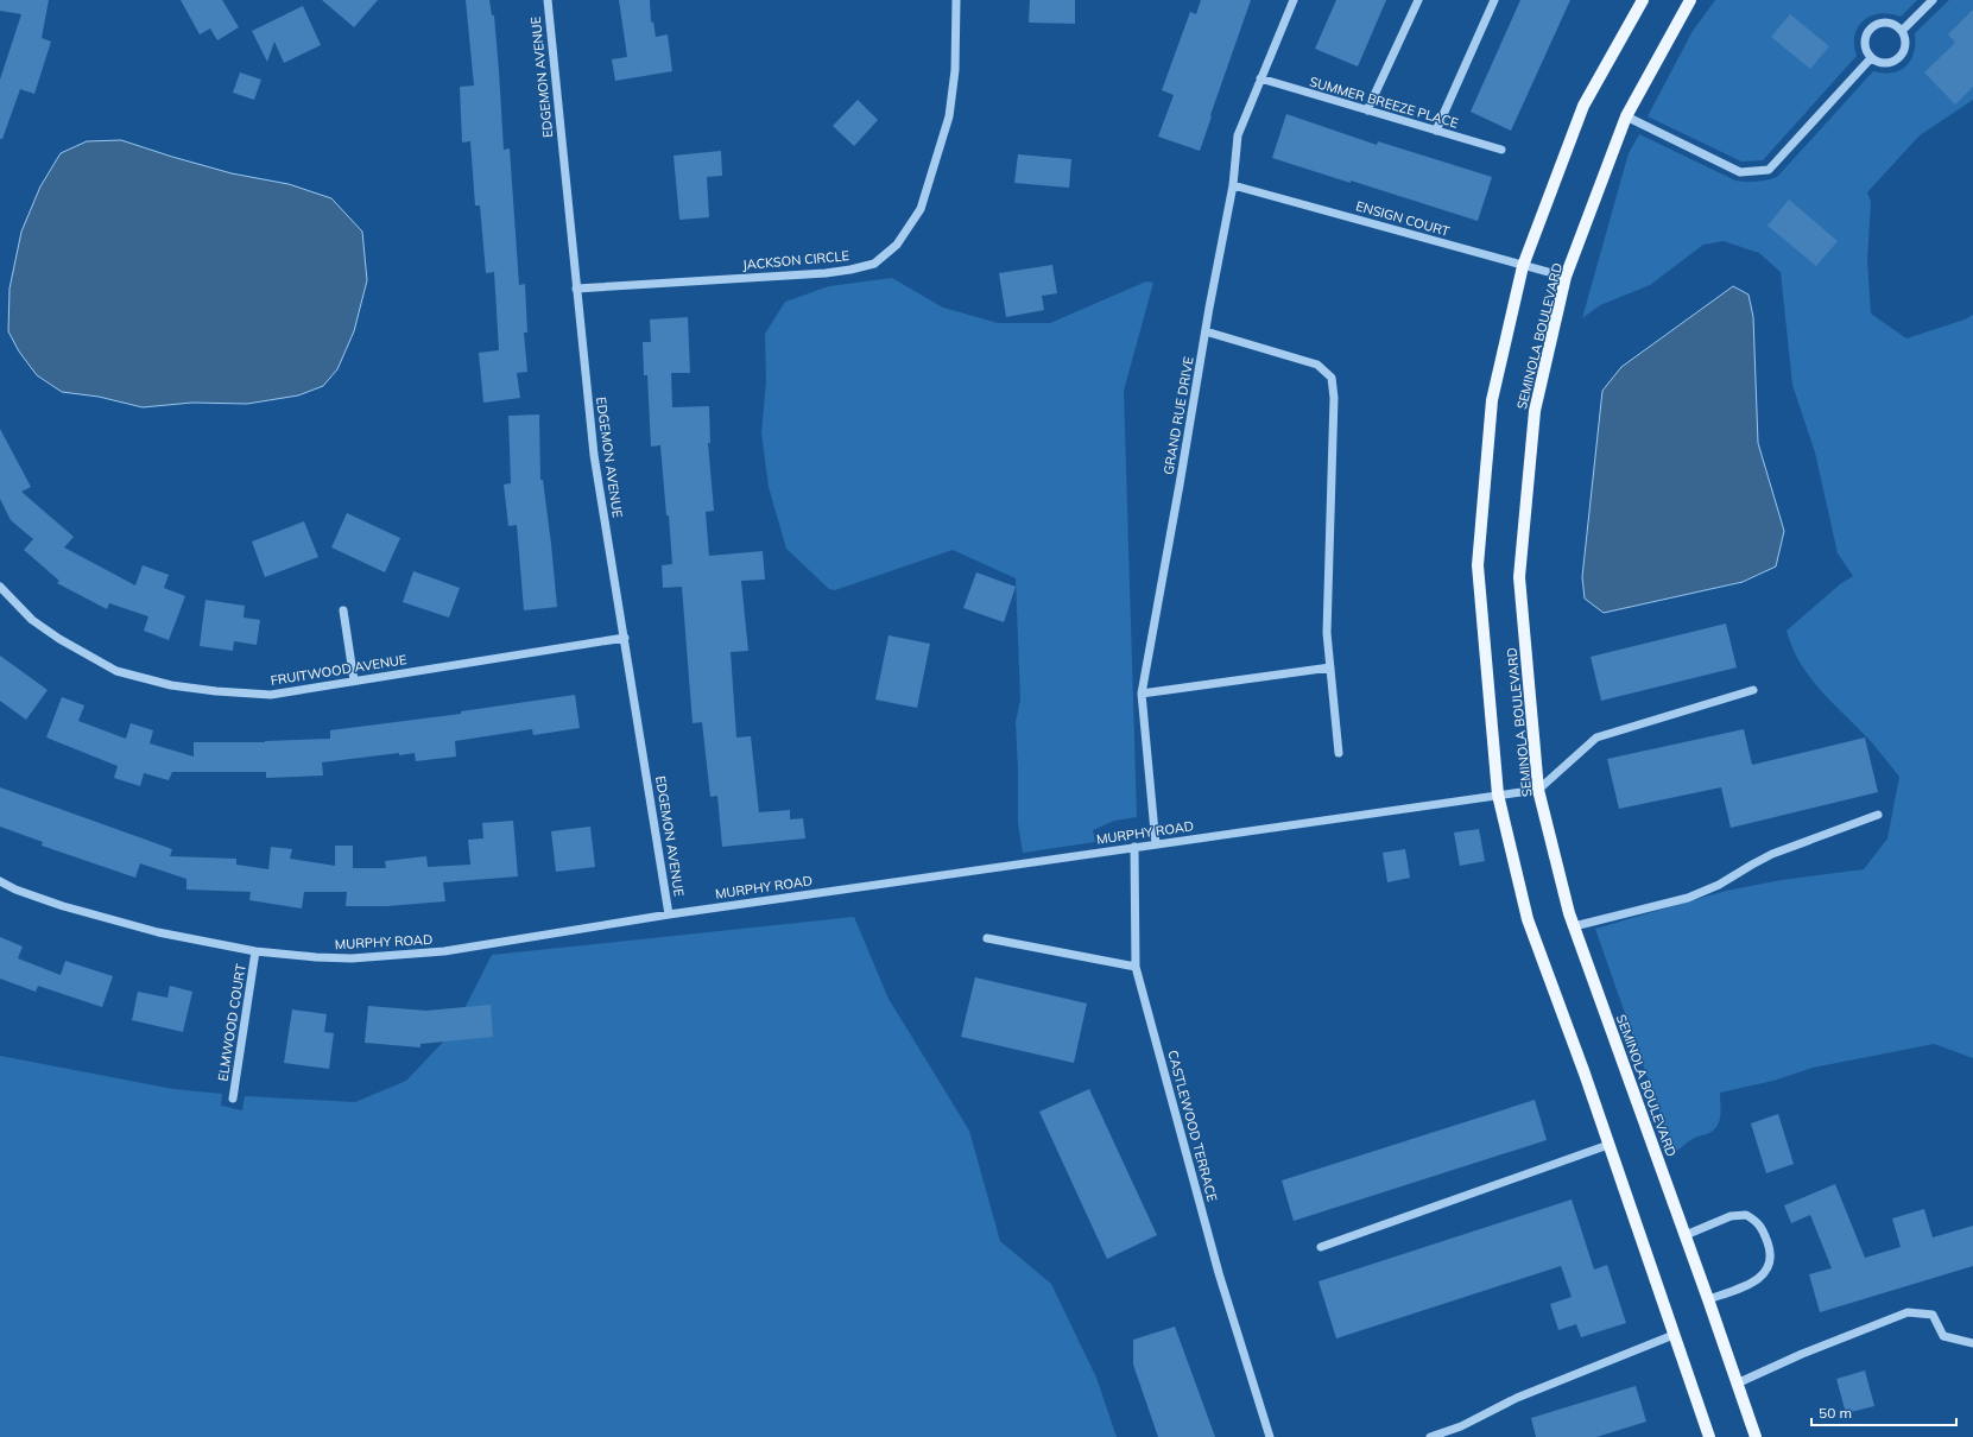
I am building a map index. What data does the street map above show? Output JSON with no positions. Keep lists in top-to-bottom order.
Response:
{
  "streets": {
    "main road": ["SEMINOLA BOULEVARD"],
    "street": [
      "EDGEMON AVENUE",
      "SUMMER BREEZE PLACE",
      "ENSIGN COURT",
      "JACKSON CIRCLE",
      "GRAND RUE DRIVE",
      "FRUITWOOD AVENUE",
      "MURPHY ROAD",
      "ELMWOOD COURT",
      "CASTLEWOOD TERRACE"
    ]
  },
  "crossings": [
    ["EDGEMON AVENUE", "JACKSON CIRCLE"],
    ["EDGEMON AVENUE", "FRUITWOOD AVENUE"],
    ["EDGEMON AVENUE", "MURPHY ROAD"],
    ["SUMMER BREEZE PLACE", "GRAND RUE DRIVE"],
    ["ENSIGN COURT", "SEMINOLA BOULEVARD"],
    ["ENSIGN COURT", "GRAND RUE DRIVE"],
    ["SEMINOLA BOULEVARD", "MURPHY ROAD"],
    ["GRAND RUE DRIVE", "MURPHY ROAD"],
    ["MURPHY ROAD", "ELMWOOD COURT"],
    ["MURPHY ROAD", "CASTLEWOOD TERRACE"]
  ],
  "scale_bar": "50 m"
}
